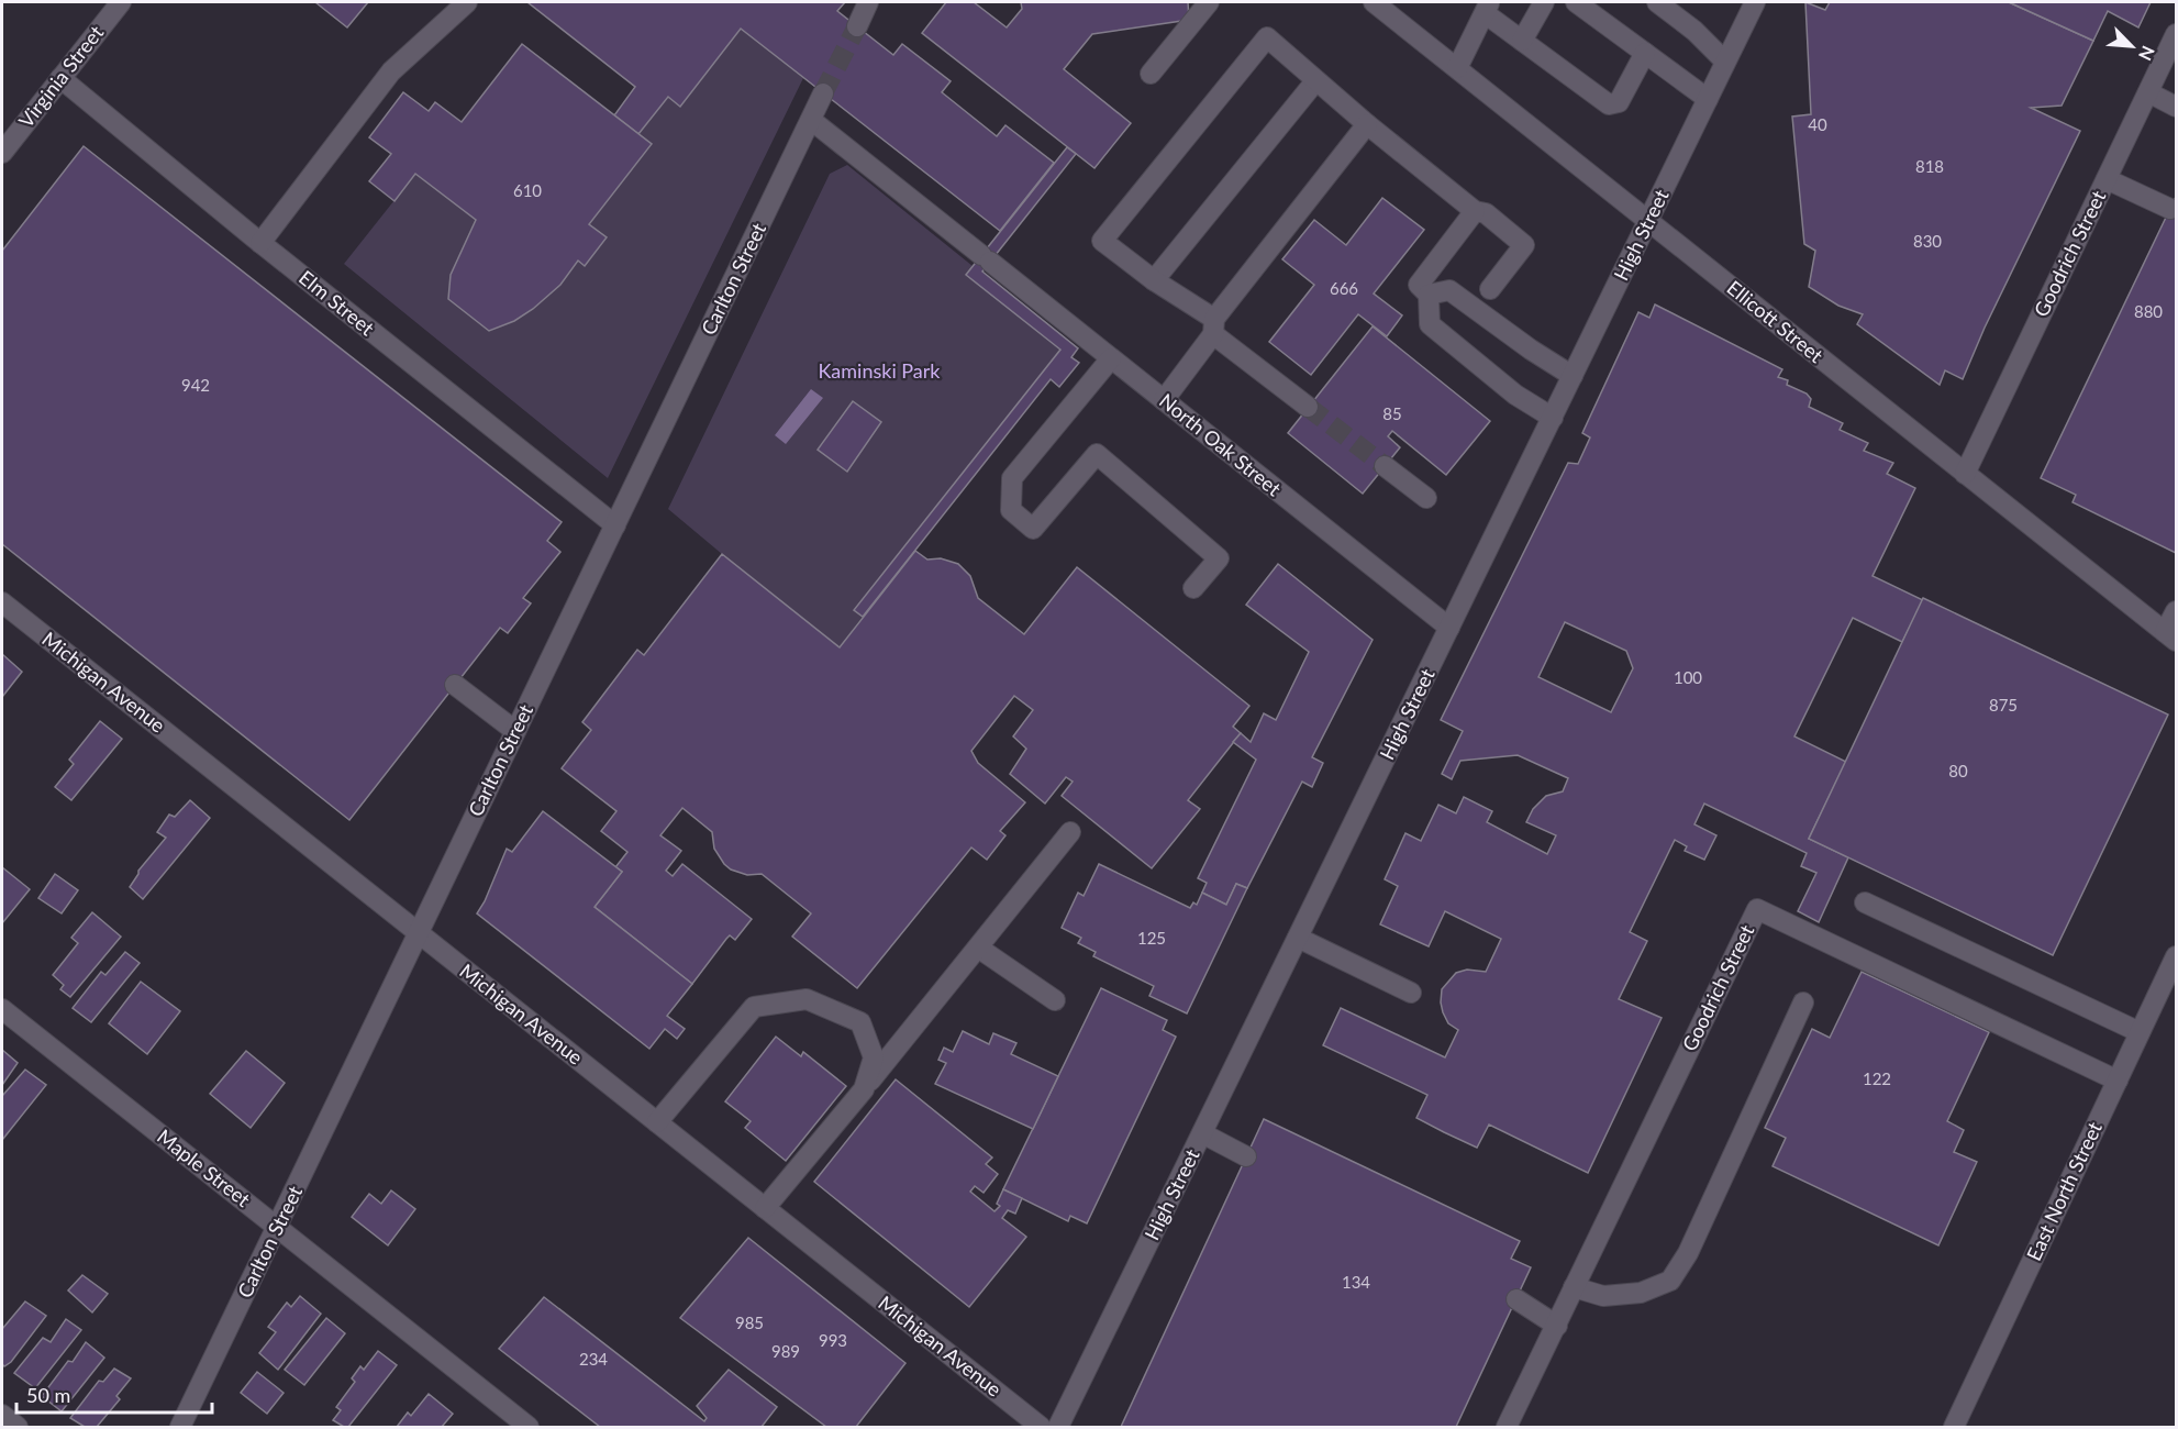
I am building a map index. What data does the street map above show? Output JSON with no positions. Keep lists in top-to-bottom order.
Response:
{
  "streets": {
    "street": [
      "Virginia Street",
      "High Street",
      "Goodrich Street",
      "Carlton Street",
      "Elm Street",
      "Ellicott Street",
      "North Oak Street",
      "Michigan Avenue",
      "Maple Street",
      "East North Street"
    ]
  },
  "crossings": [
    ["Virginia Street", "Elm Street"],
    ["High Street", "Ellicott Street"],
    ["High Street", "North Oak Street"],
    ["Goodrich Street", "Ellicott Street"],
    ["Goodrich Street", "East North Street"],
    ["Carlton Street", "Elm Street"],
    ["Carlton Street", "North Oak Street"],
    ["Carlton Street", "Michigan Avenue"],
    ["Carlton Street", "Maple Street"]
  ],
  "parks": ["Kaminski Park"],
  "house_numbers": [
    "40",
    "818",
    "610",
    "830",
    "666",
    "880",
    "942",
    "85",
    "100",
    "875",
    "80",
    "125",
    "122",
    "134",
    "985",
    "993",
    "989",
    "234"
  ],
  "scale_bar": "50 m",
  "north": "bottom right"
}
